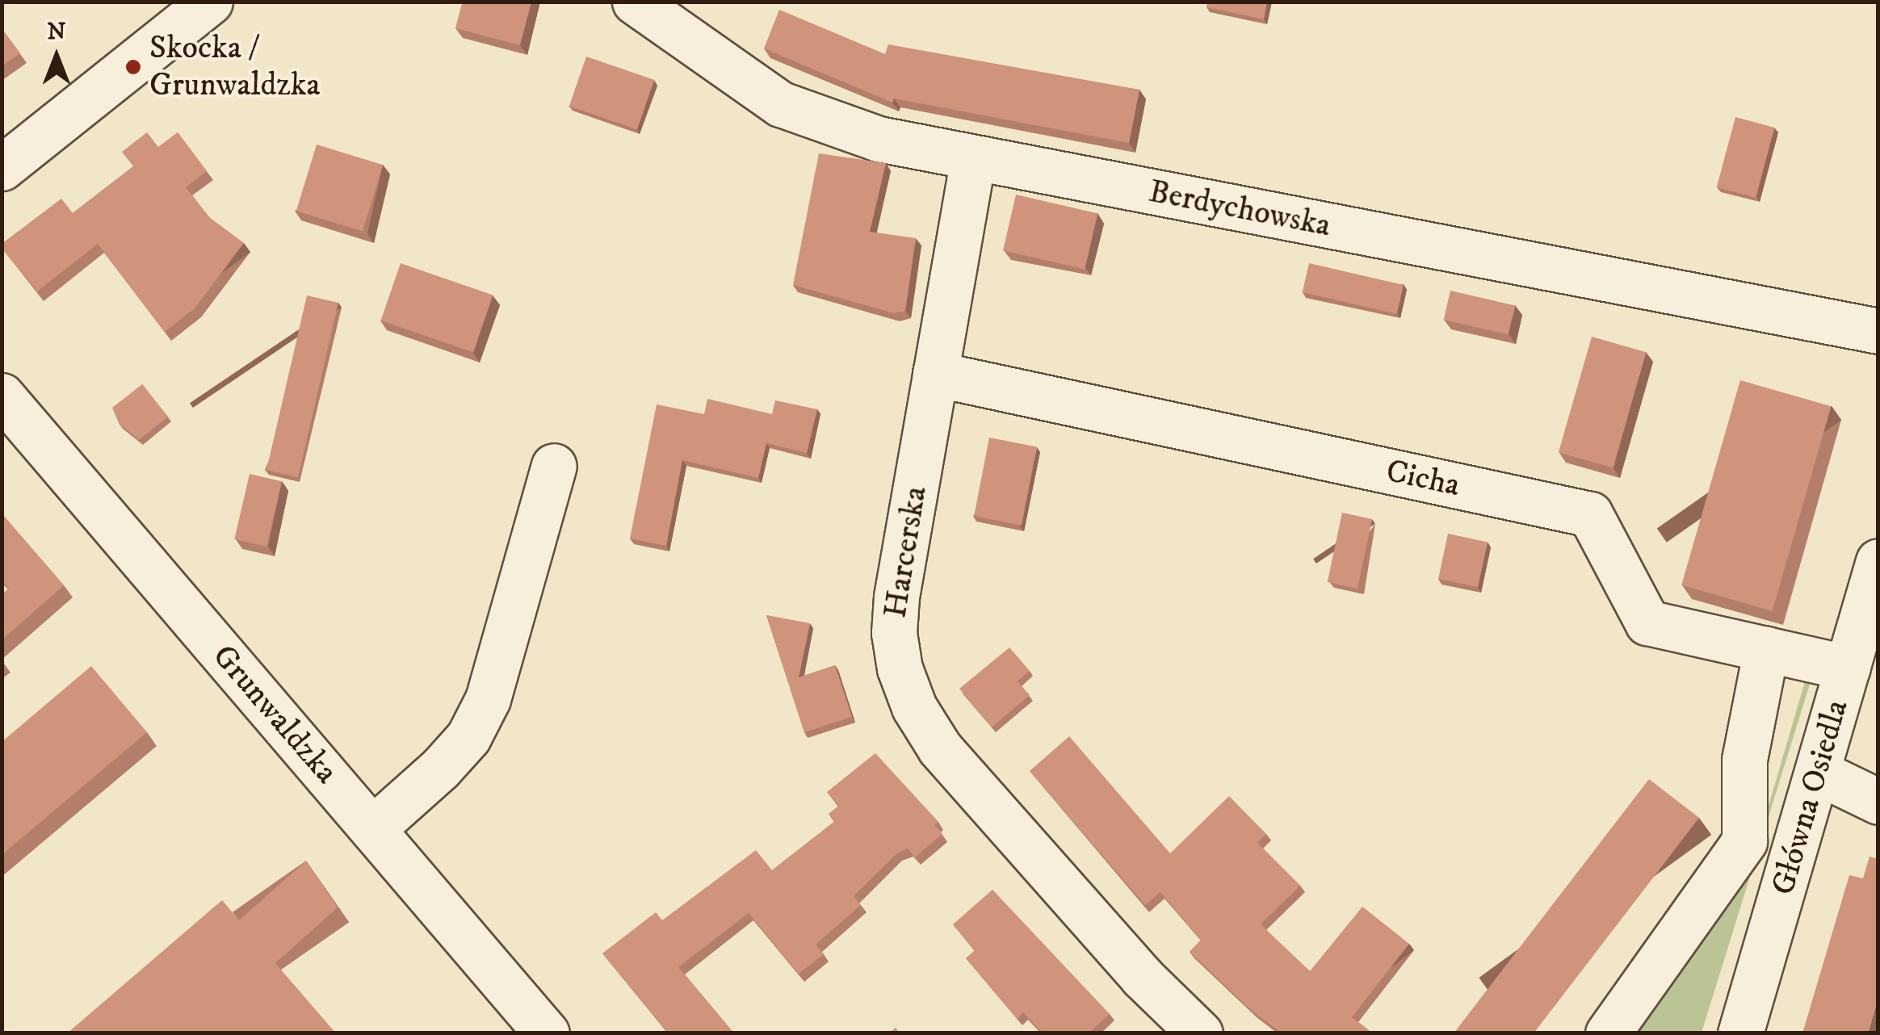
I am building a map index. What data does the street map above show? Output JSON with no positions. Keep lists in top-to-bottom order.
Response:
{
  "streets": {
    "street": [
      "Berdychowska",
      "Cicha",
      "Harcerska",
      "Grunwaldzka",
      "Główna Osiedla"
    ]
  },
  "crossings": [
    ["Berdychowska", "Harcerska"],
    ["Cicha", "Harcerska"],
    ["Cicha", "Główna Osiedla"]
  ],
  "places": ["Skocka / Grunwaldzka"],
  "north": "top"
}
